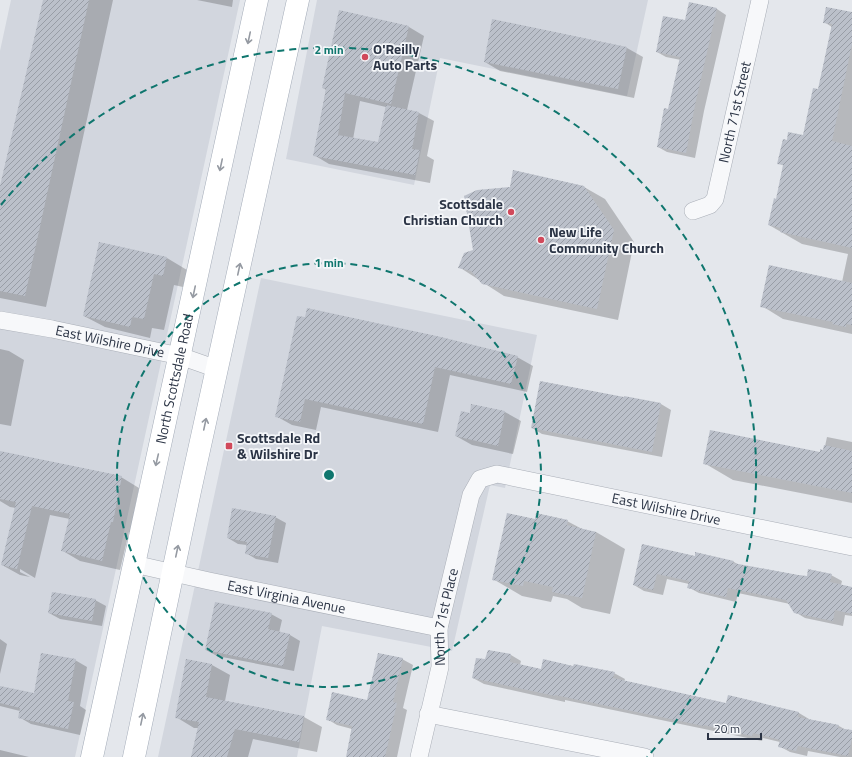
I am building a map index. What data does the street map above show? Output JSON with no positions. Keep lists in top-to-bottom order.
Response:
{
  "streets": {
    "main road": ["North Scottsdale Road"],
    "street": [
      "North 71st Street",
      "East Wilshire Drive",
      "East Virginia Avenue",
      "North 71st Place"
    ]
  },
  "crossings": [
    ["East Wilshire Drive", "North Scottsdale Road"],
    ["East Wilshire Drive", "North 71st Place"],
    ["North Scottsdale Road", "East Virginia Avenue"],
    ["East Virginia Avenue", "North 71st Place"]
  ],
  "places": {
    "other": ["O'Reilly Auto Parts", "Scottsdale Christian Church", "New Life Community Church"],
    "transit": ["Scottsdale Rd & Wilshire Dr"]
  },
  "scale_bar": "20 m",
  "rings": ["2 min", "1 min"]
}
